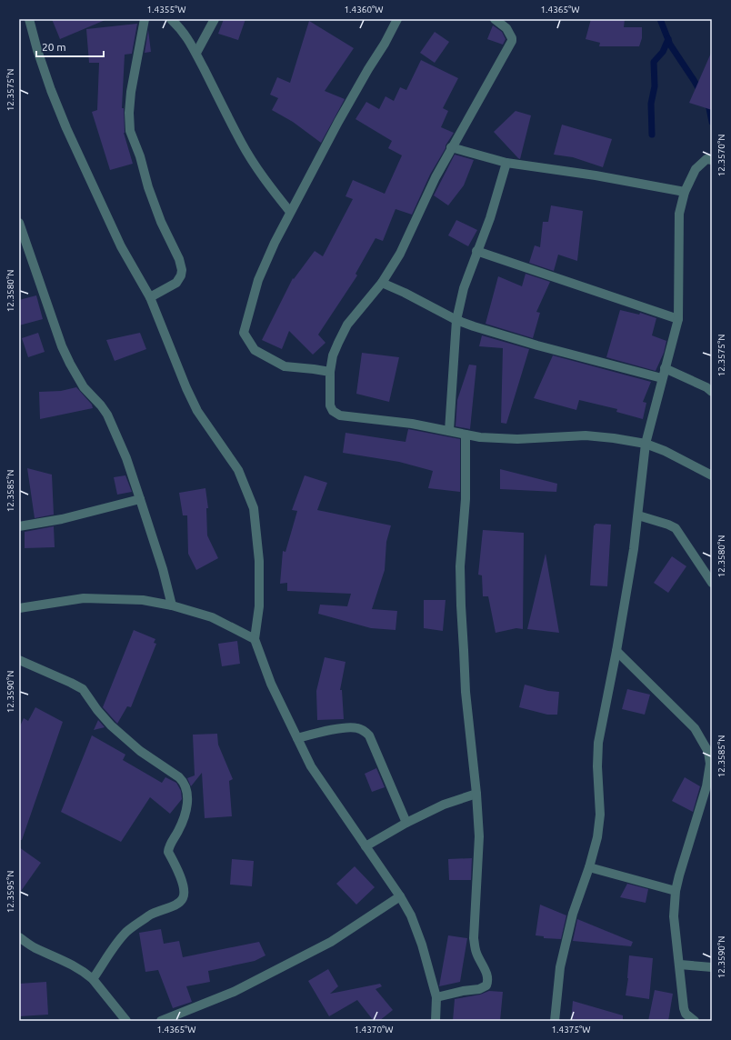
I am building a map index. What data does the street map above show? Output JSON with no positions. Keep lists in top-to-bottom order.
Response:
{
  "scale_bar": "20 m",
  "coordinates": [
    "1.4355°W",
    "1.4360°W",
    "1.4365°W",
    "12.3575°N",
    "12.3570°N",
    "12.3580°N",
    "12.3585°N",
    "12.3590°N",
    "12.3595°N",
    "1.4370°W",
    "1.4375°W"
  ]
}
